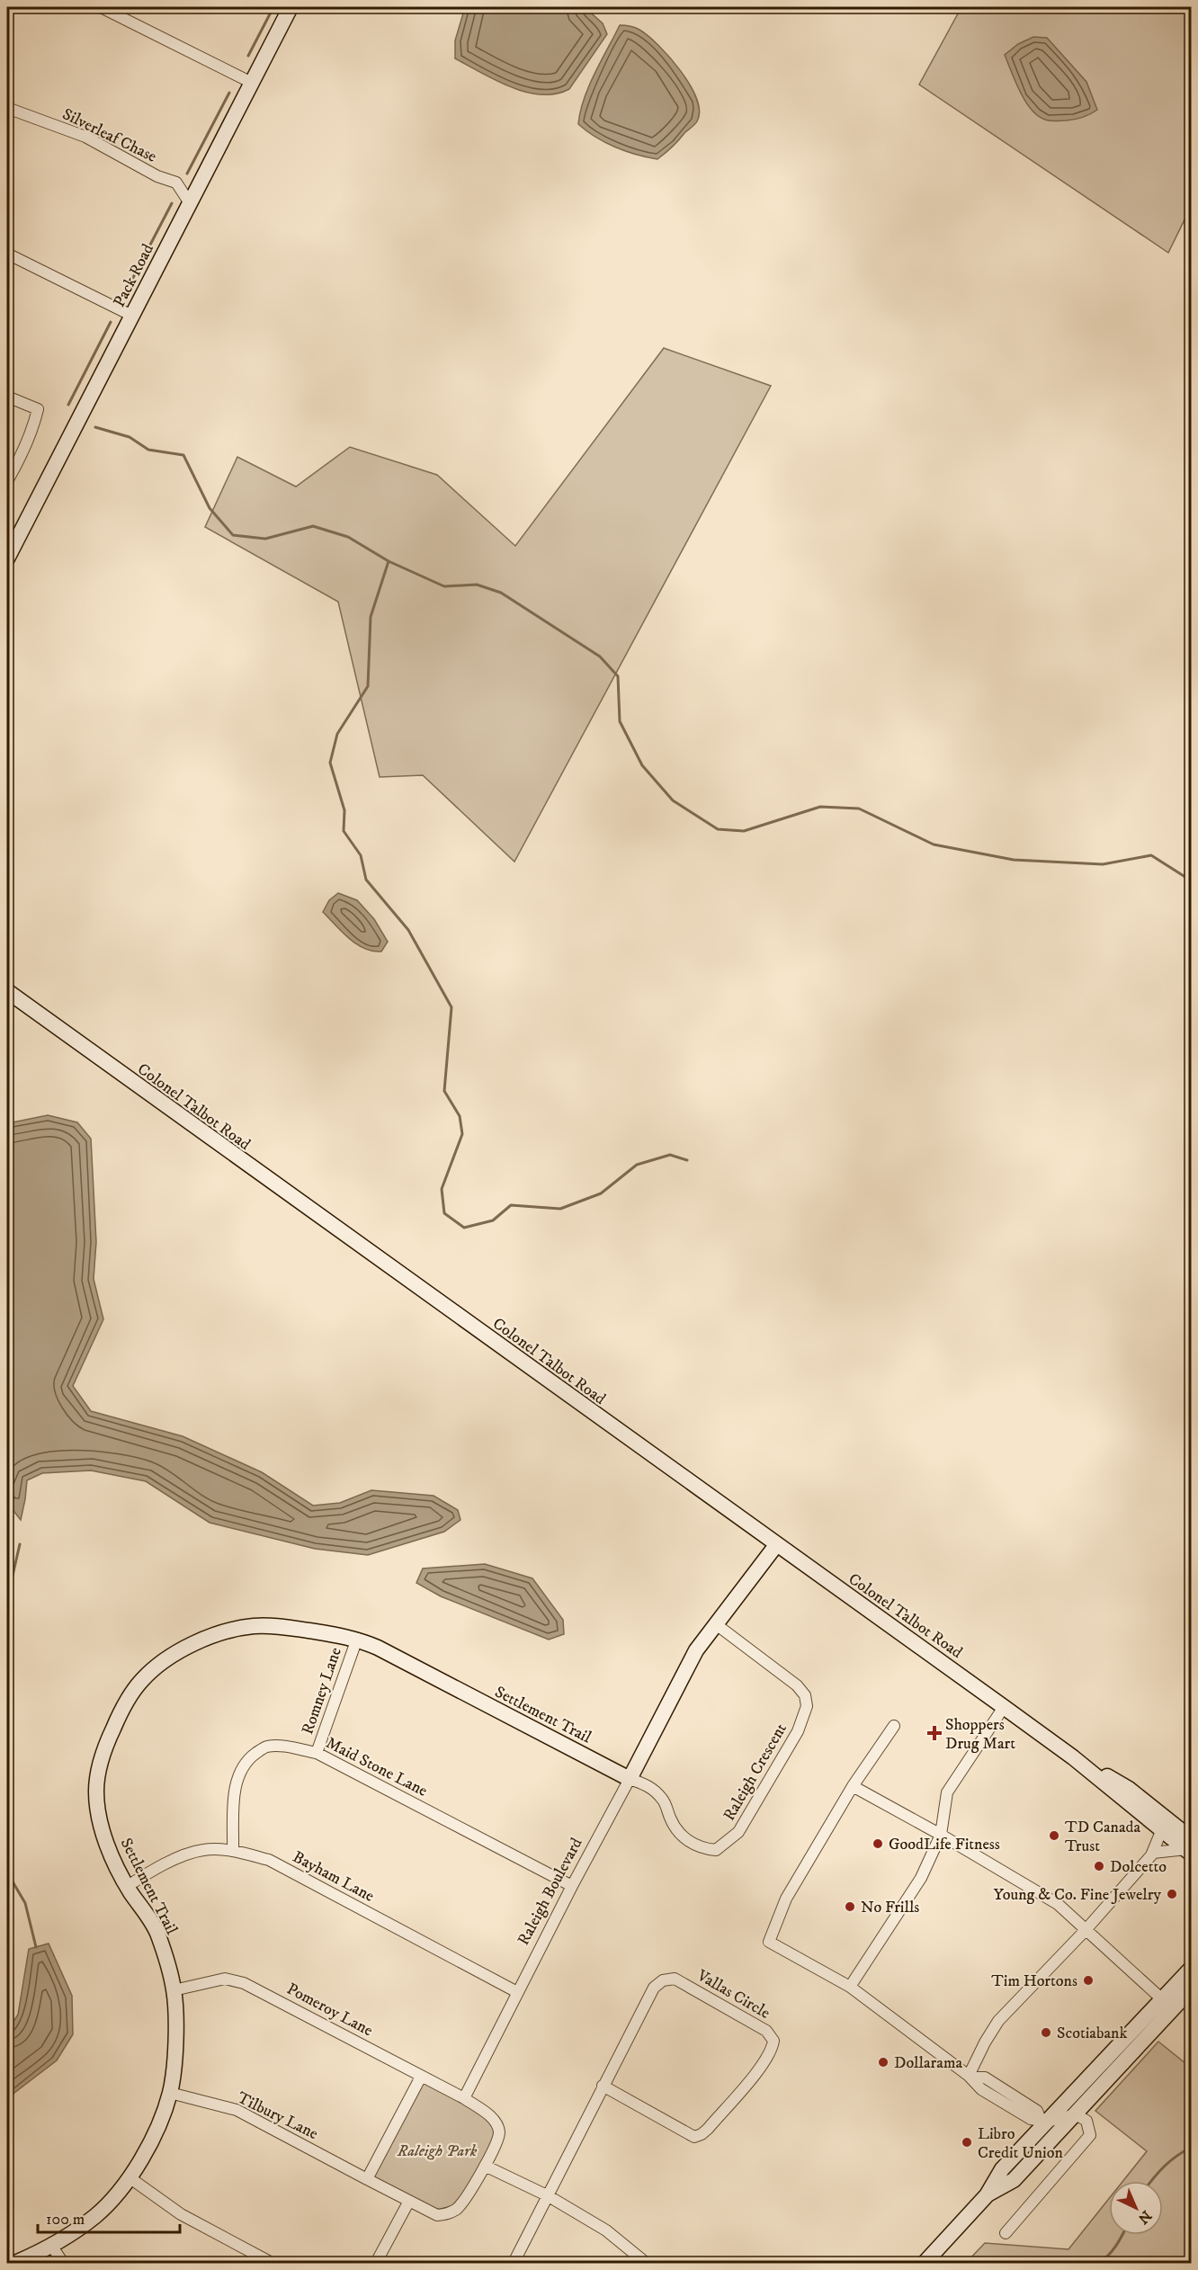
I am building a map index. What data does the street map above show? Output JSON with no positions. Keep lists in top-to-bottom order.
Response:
{
  "streets": {
    "main road": [
      "Pack Road",
      "Colonel Talbot Road",
      "Settlement Trail",
      "Raleigh Boulevard"
    ],
    "street": [
      "Silverleaf Chase",
      "Romney Lane",
      "Maid Stone Lane",
      "Raleigh Crescent",
      "Bayham Lane",
      "Vallas Circle",
      "Pomeroy Lane",
      "Tilbury Lane"
    ]
  },
  "crossings": [
    ["Silverleaf Chase", "Pack Road"],
    ["Colonel Talbot Road", "Raleigh Boulevard"],
    ["Romney Lane", "Settlement Trail"],
    ["Romney Lane", "Maid Stone Lane"],
    ["Settlement Trail", "Raleigh Crescent"],
    ["Settlement Trail", "Bayham Lane"],
    ["Settlement Trail", "Raleigh Boulevard"],
    ["Settlement Trail", "Pomeroy Lane"],
    ["Settlement Trail", "Tilbury Lane"],
    ["Maid Stone Lane", "Bayham Lane"],
    ["Maid Stone Lane", "Raleigh Boulevard"],
    ["Raleigh Crescent", "Raleigh Boulevard"],
    ["Bayham Lane", "Raleigh Boulevard"],
    ["Raleigh Boulevard", "Pomeroy Lane"]
  ],
  "parks": ["Raleigh Park"],
  "places": {
    "health": ["Shoppers Drug Mart"],
    "other": [
      "TD Canada Trust",
      "GoodLife Fitness",
      "Dolcetto",
      "Young & Co. Fine Jewelry",
      "No Frills",
      "Tim Hortons",
      "Scotiabank",
      "Dollarama",
      "Libro Credit Union"
    ]
  },
  "scale_bar": "100 m",
  "north": "bottom right"
}
